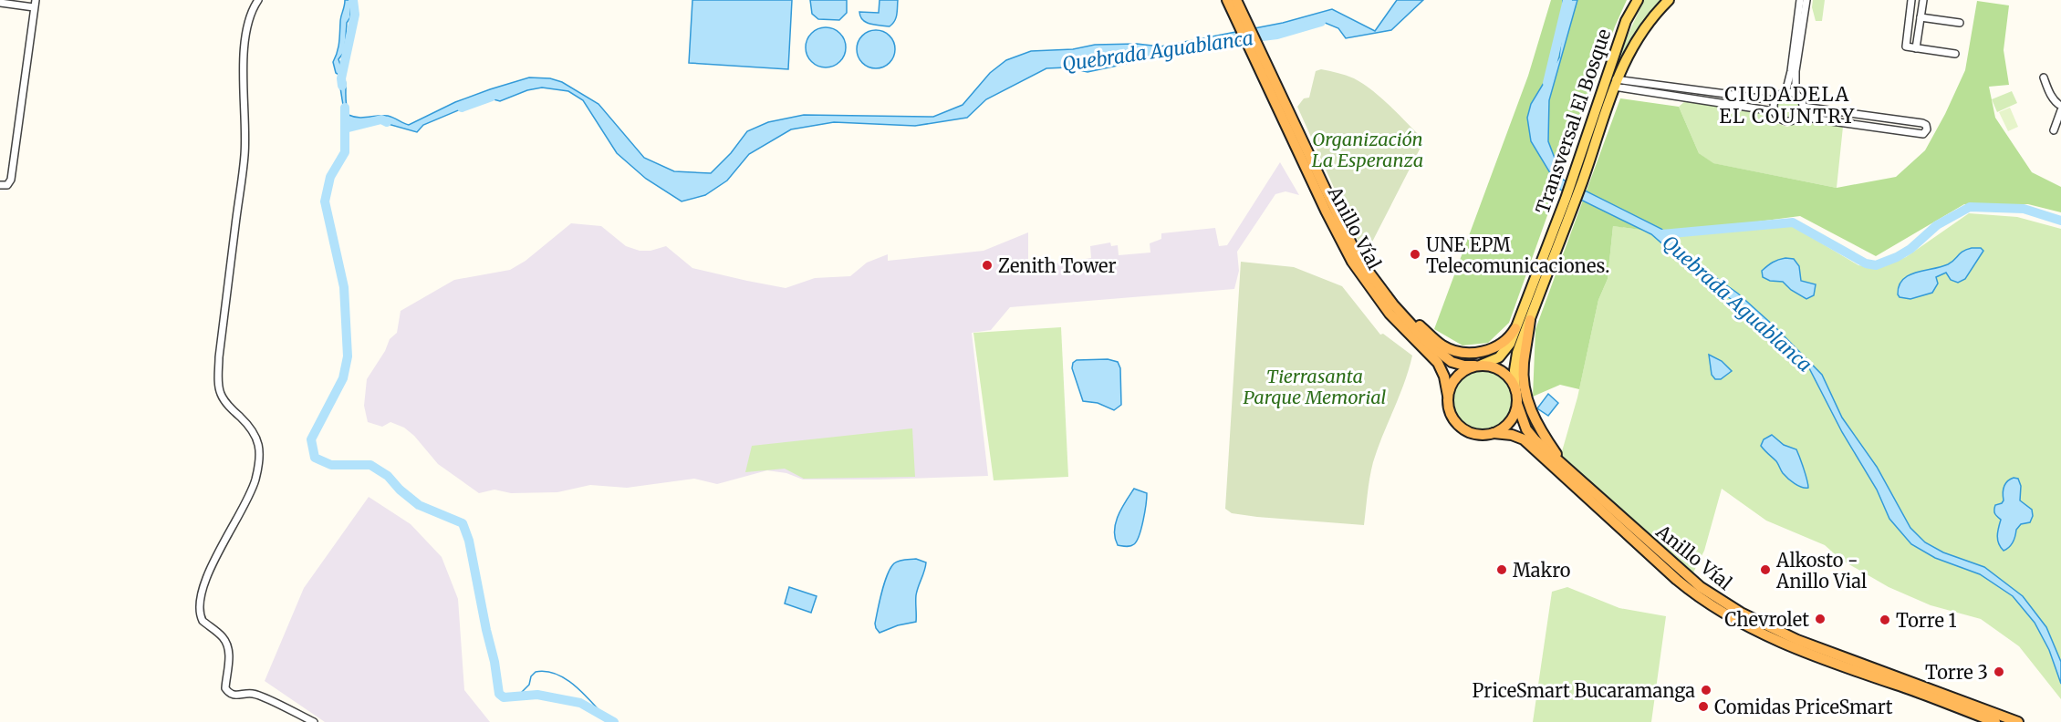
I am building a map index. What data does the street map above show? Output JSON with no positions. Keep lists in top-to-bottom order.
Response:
{
  "streets": {
    "highway": ["Anillo Víal"],
    "main road": ["Transversal El Bosque"]
  },
  "crossings": [
    ["Transversal El Bosque", "Anillo Víal"]
  ],
  "districts": ["CIUDADELA EL COUNTRY"],
  "water": ["Quebrada Aguablanca"],
  "parks": ["Organización La Esperanza", "Tierrasanta Parque Memorial"],
  "places": [
    "UNE EPM Telecomunicaciones.",
    "Zenith Tower",
    "Makro",
    "Alkosto - Anillo Vial",
    "Chevrolet",
    "Torre 1",
    "Torre 3",
    "PriceSmart Bucaramanga",
    "Comidas PriceSmart"
  ]
}
